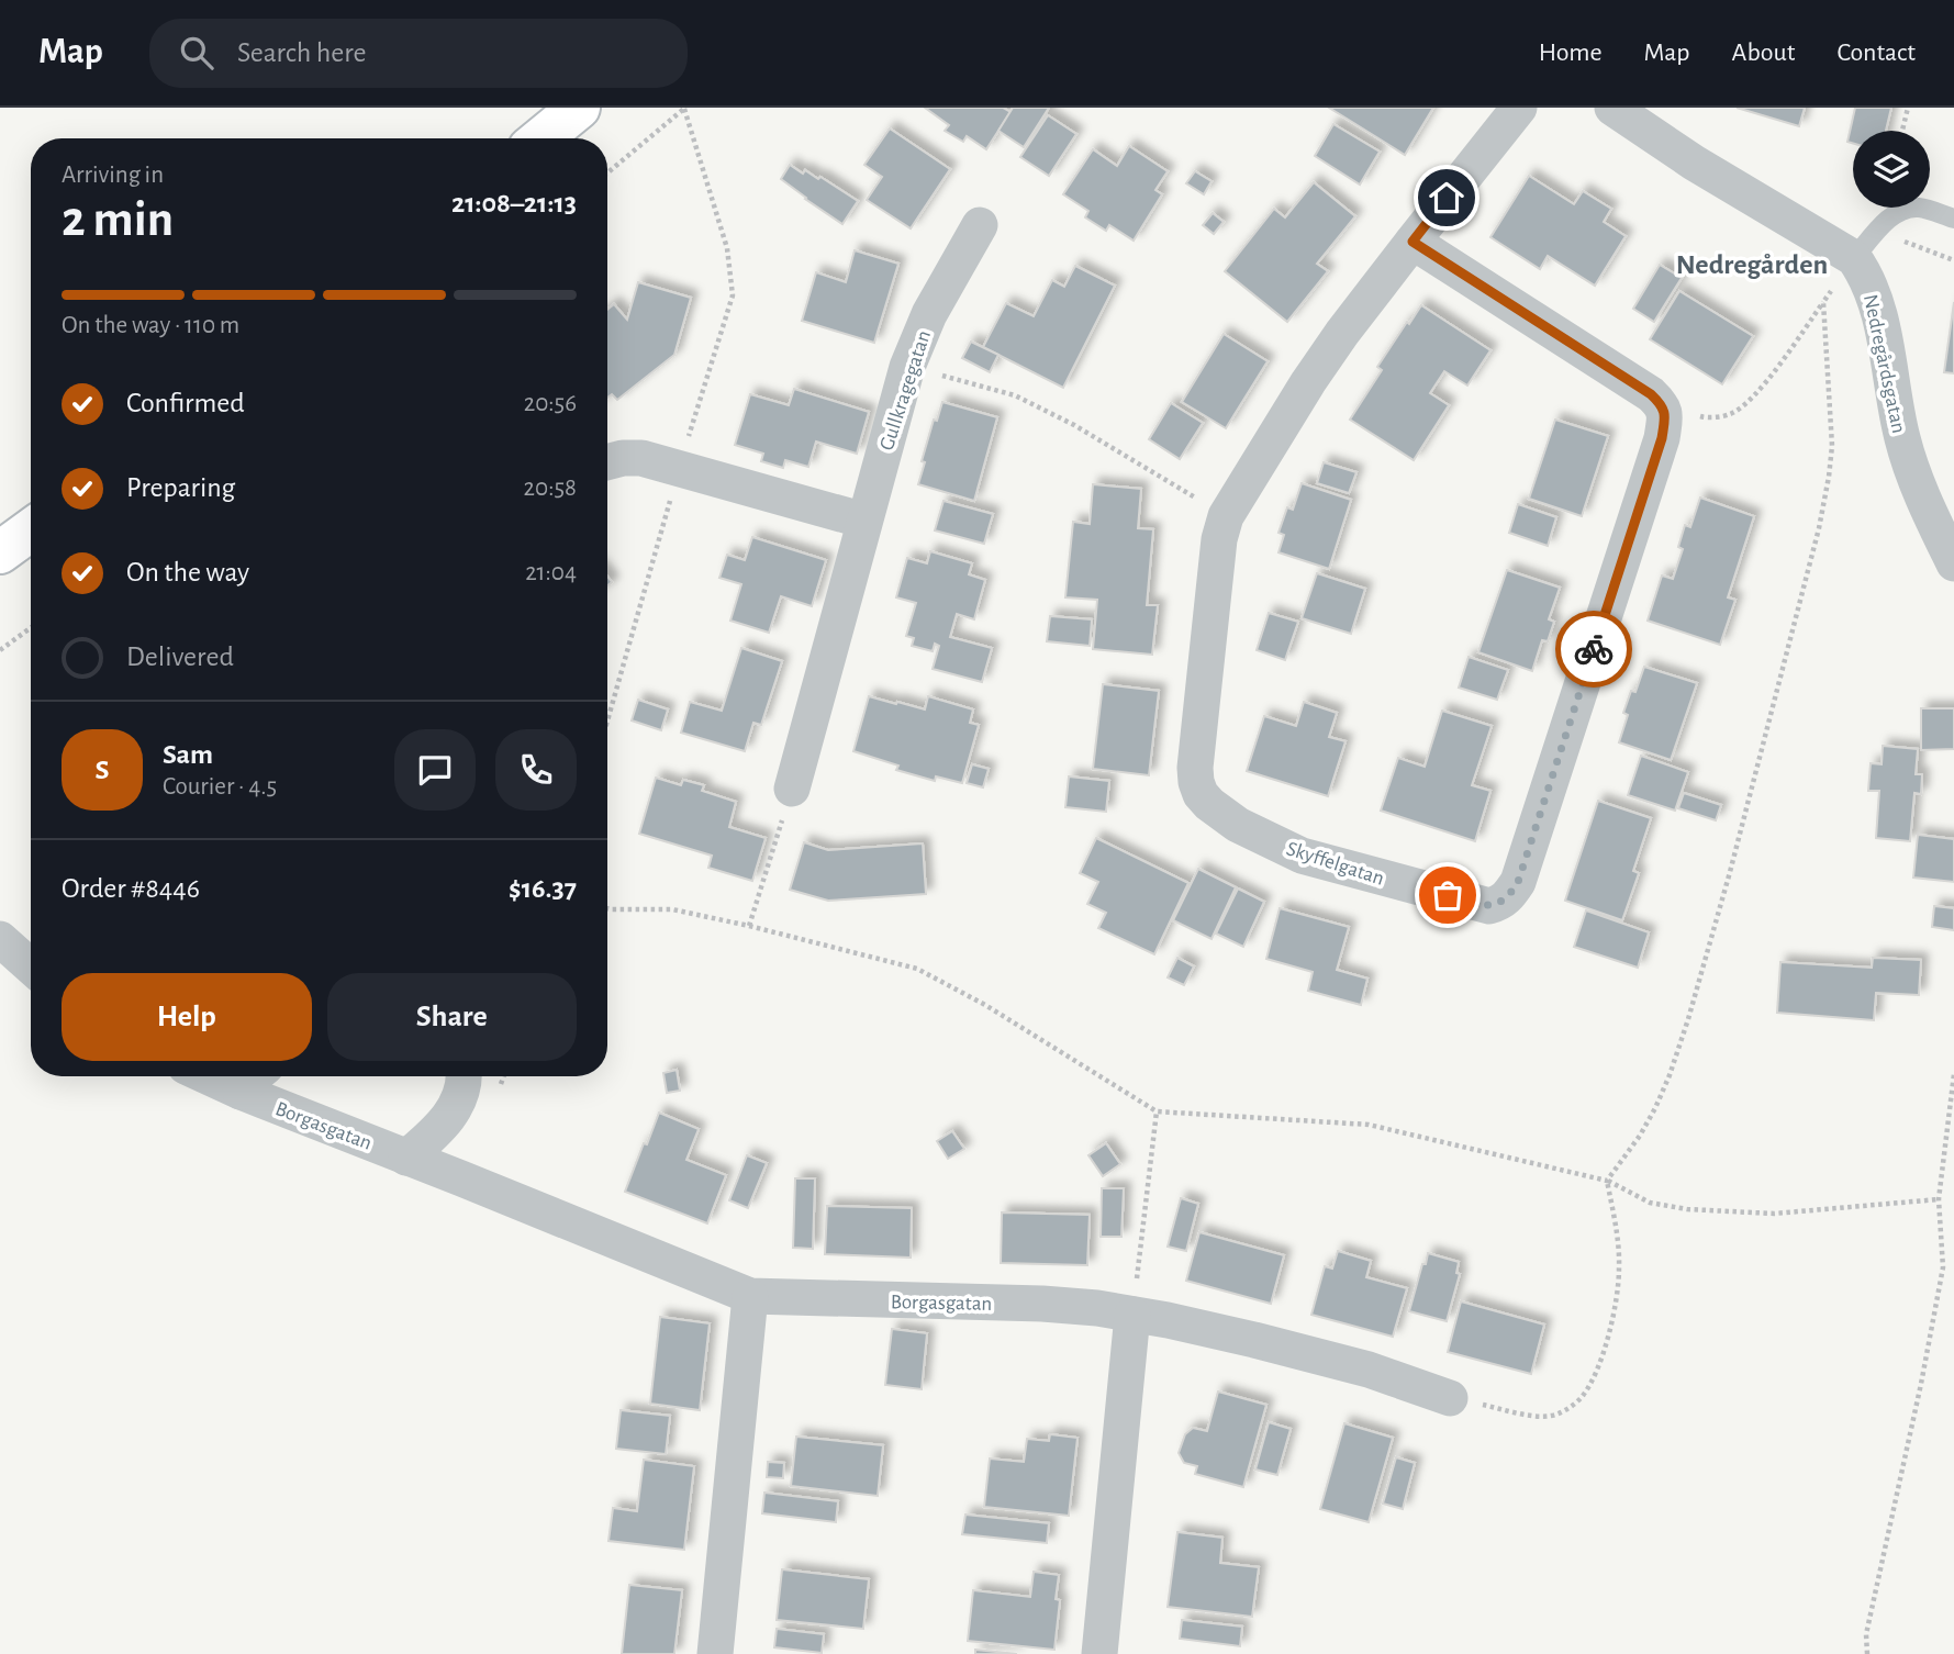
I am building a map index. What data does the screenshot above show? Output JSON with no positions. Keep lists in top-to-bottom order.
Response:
{
  "streets": {
    "street": [
      "Nedregårdsgatan",
      "Gullkragegatan",
      "Skyffelgatan",
      "Borgasgatan"
    ]
  },
  "districts": ["Nedregården"],
  "page": {
    "header": "Map",
    "search": "Search here",
    "nav": [
      "Home",
      "Map",
      "About",
      "Contact"
    ],
    "heading": ["2 min", "Arriving in", "21:08–21:13"],
    "panel": [
      "Sam",
      "Courier · 4.5",
      "Order #8446",
      "$16.37"
    ],
    "bar": "On the way · 110 m",
    "list": [
      ["Confirmed", "20:56"],
      ["Preparing", "20:58"],
      ["On the way", "21:04"],
      "Delivered"
    ],
    "round": "S",
    "buttons": ["Help", "Share"]
  }
}
